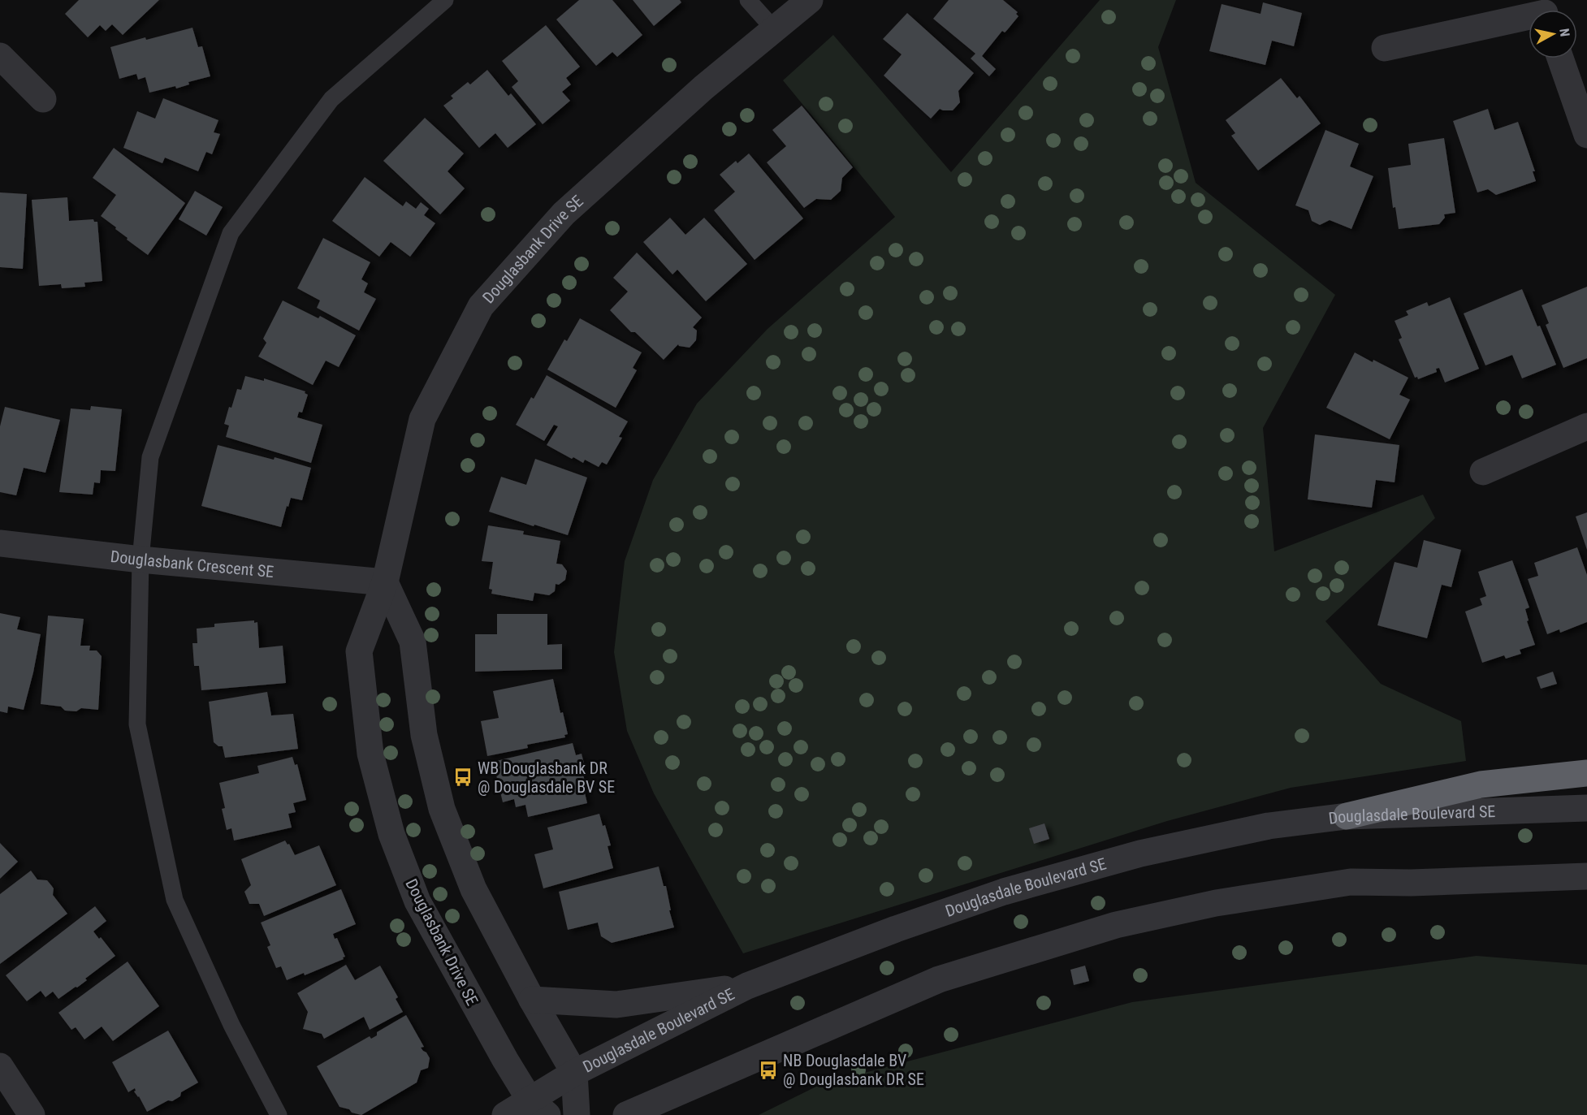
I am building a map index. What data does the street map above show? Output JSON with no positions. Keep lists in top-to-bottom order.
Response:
{
  "streets": {
    "street": ["Douglasbank Drive SE", "Douglasbank Crescent SE", "Douglasdale Boulevard SE"]
  },
  "crossings": [
    ["Douglasbank Drive SE", "Douglasbank Crescent SE"],
    ["Douglasbank Drive SE", "Douglasdale Boulevard SE"]
  ],
  "places": {
    "bus stop": ["WB Douglasbank DR @ Douglasdale BV SE", "NB Douglasdale BV @ Douglasbank DR SE"]
  },
  "north": "right"
}
